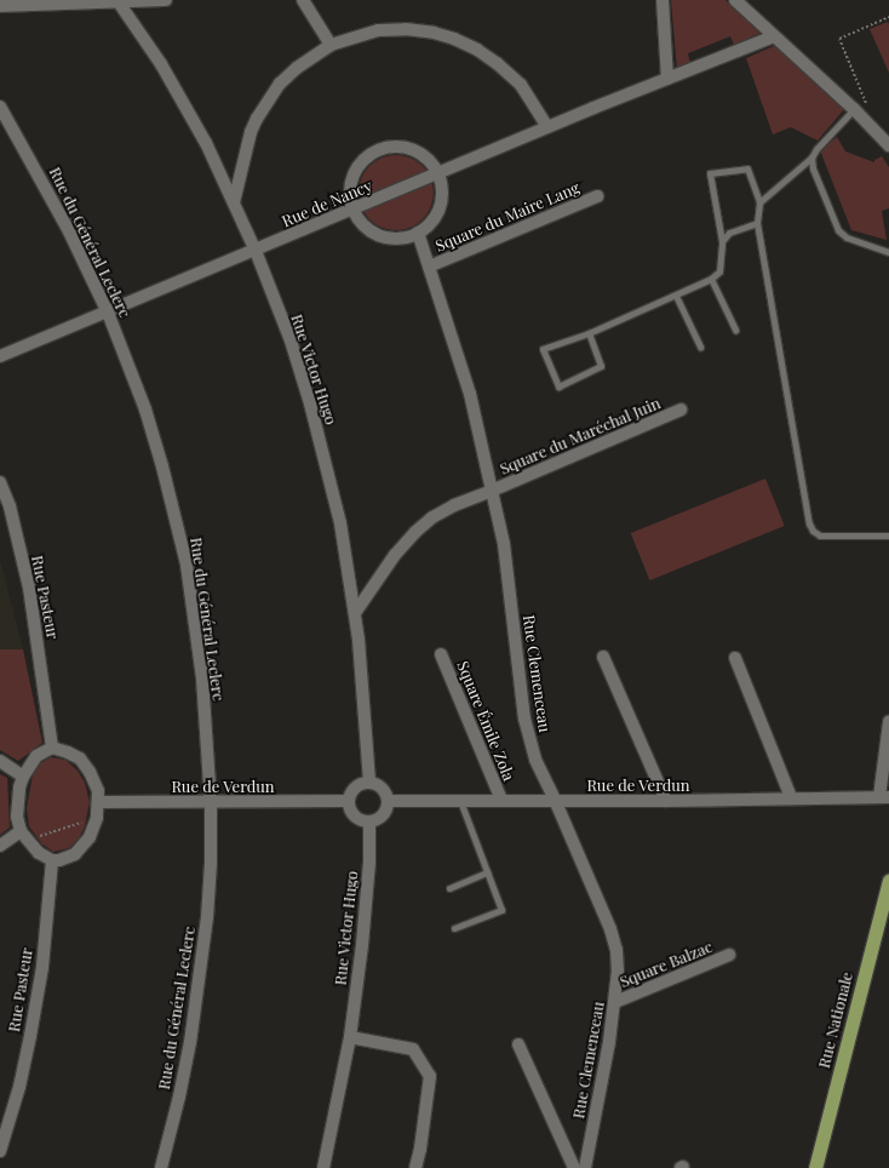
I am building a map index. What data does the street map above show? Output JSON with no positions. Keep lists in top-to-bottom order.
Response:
{
  "streets": {
    "main road": ["Rue Nationale"],
    "street": [
      "Rue de Nancy",
      "Square du Maire Lang",
      "Rue du Général Leclerc",
      "Rue Victor Hugo",
      "Square du Maréchal Juin",
      "Rue Pasteur",
      "Rue Clemenceau",
      "Square Émile Zola",
      "Rue de Verdun",
      "Square Balzac"
    ]
  },
  "crossings": [
    ["Rue de Nancy", "Rue du Général Leclerc"],
    ["Rue de Nancy", "Rue Victor Hugo"],
    ["Square du Maire Lang", "Rue Clemenceau"],
    ["Rue du Général Leclerc", "Rue de Verdun"],
    ["Rue Victor Hugo", "Square du Maréchal Juin"],
    ["Rue Victor Hugo", "Rue de Verdun"],
    ["Square du Maréchal Juin", "Rue Clemenceau"],
    ["Rue Pasteur", "Rue de Verdun"],
    ["Rue Clemenceau", "Rue de Verdun"],
    ["Rue Clemenceau", "Square Balzac"],
    ["Square Émile Zola", "Rue de Verdun"]
  ]
}
